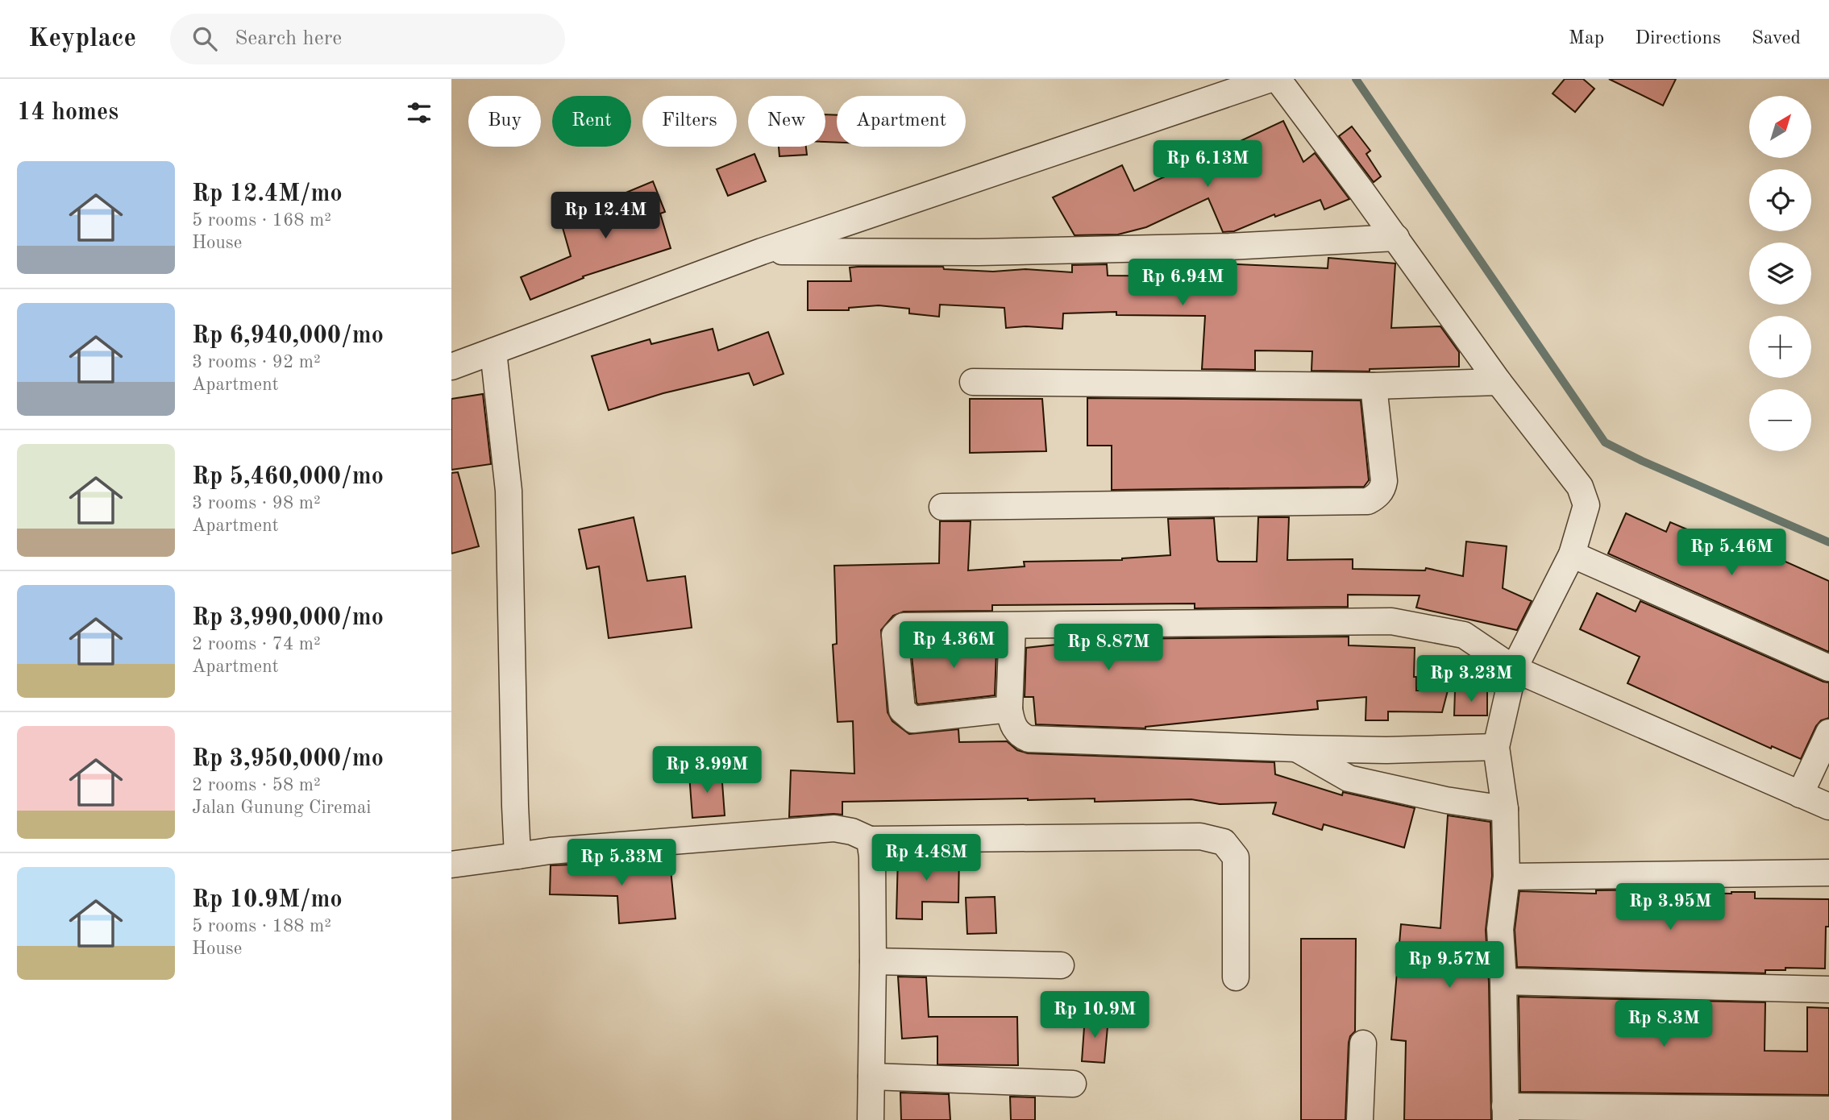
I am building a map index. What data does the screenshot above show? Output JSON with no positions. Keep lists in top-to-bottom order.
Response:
{
  "north": "top right",
  "page": {
    "header": "Keyplace",
    "search": "Search here",
    "nav": ["Map", "Directions", "Saved"],
    "heading": "14 homes",
    "map_buttons": ["+", "−"],
    "chip": [
      "Buy",
      "Rent",
      "Filters",
      "New",
      "Apartment"
    ],
    "price": [
      "Rp 6.13M",
      "Rp 12.4M",
      "Rp 6.94M",
      "Rp 5.46M",
      "Rp 4.36M",
      "Rp 8.87M",
      "Rp 3.23M",
      "Rp 3.99M",
      "Rp 4.48M",
      "Rp 5.33M",
      "Rp 3.95M",
      "Rp 9.57M",
      "Rp 10.9M",
      "Rp 8.3M"
    ],
    "list": [
      {
        "name": "Rp 12.4M/mo",
        "note": "5 rooms · 168 m² · House"
      },
      {
        "name": "Rp 6,940,000/mo",
        "note": "3 rooms · 92 m² · Apartment"
      },
      {
        "name": "Rp 5,460,000/mo",
        "note": "3 rooms · 98 m² · Apartment"
      },
      {
        "name": "Rp 3,990,000/mo",
        "note": "2 rooms · 74 m² · Apartment"
      },
      {
        "name": "Rp 3,950,000/mo",
        "note": "2 rooms · 58 m² · Jalan Gunung Ciremai"
      },
      {
        "name": "Rp 10.9M/mo",
        "note": "5 rooms · 188 m² · House"
      }
    ]
  }
}
